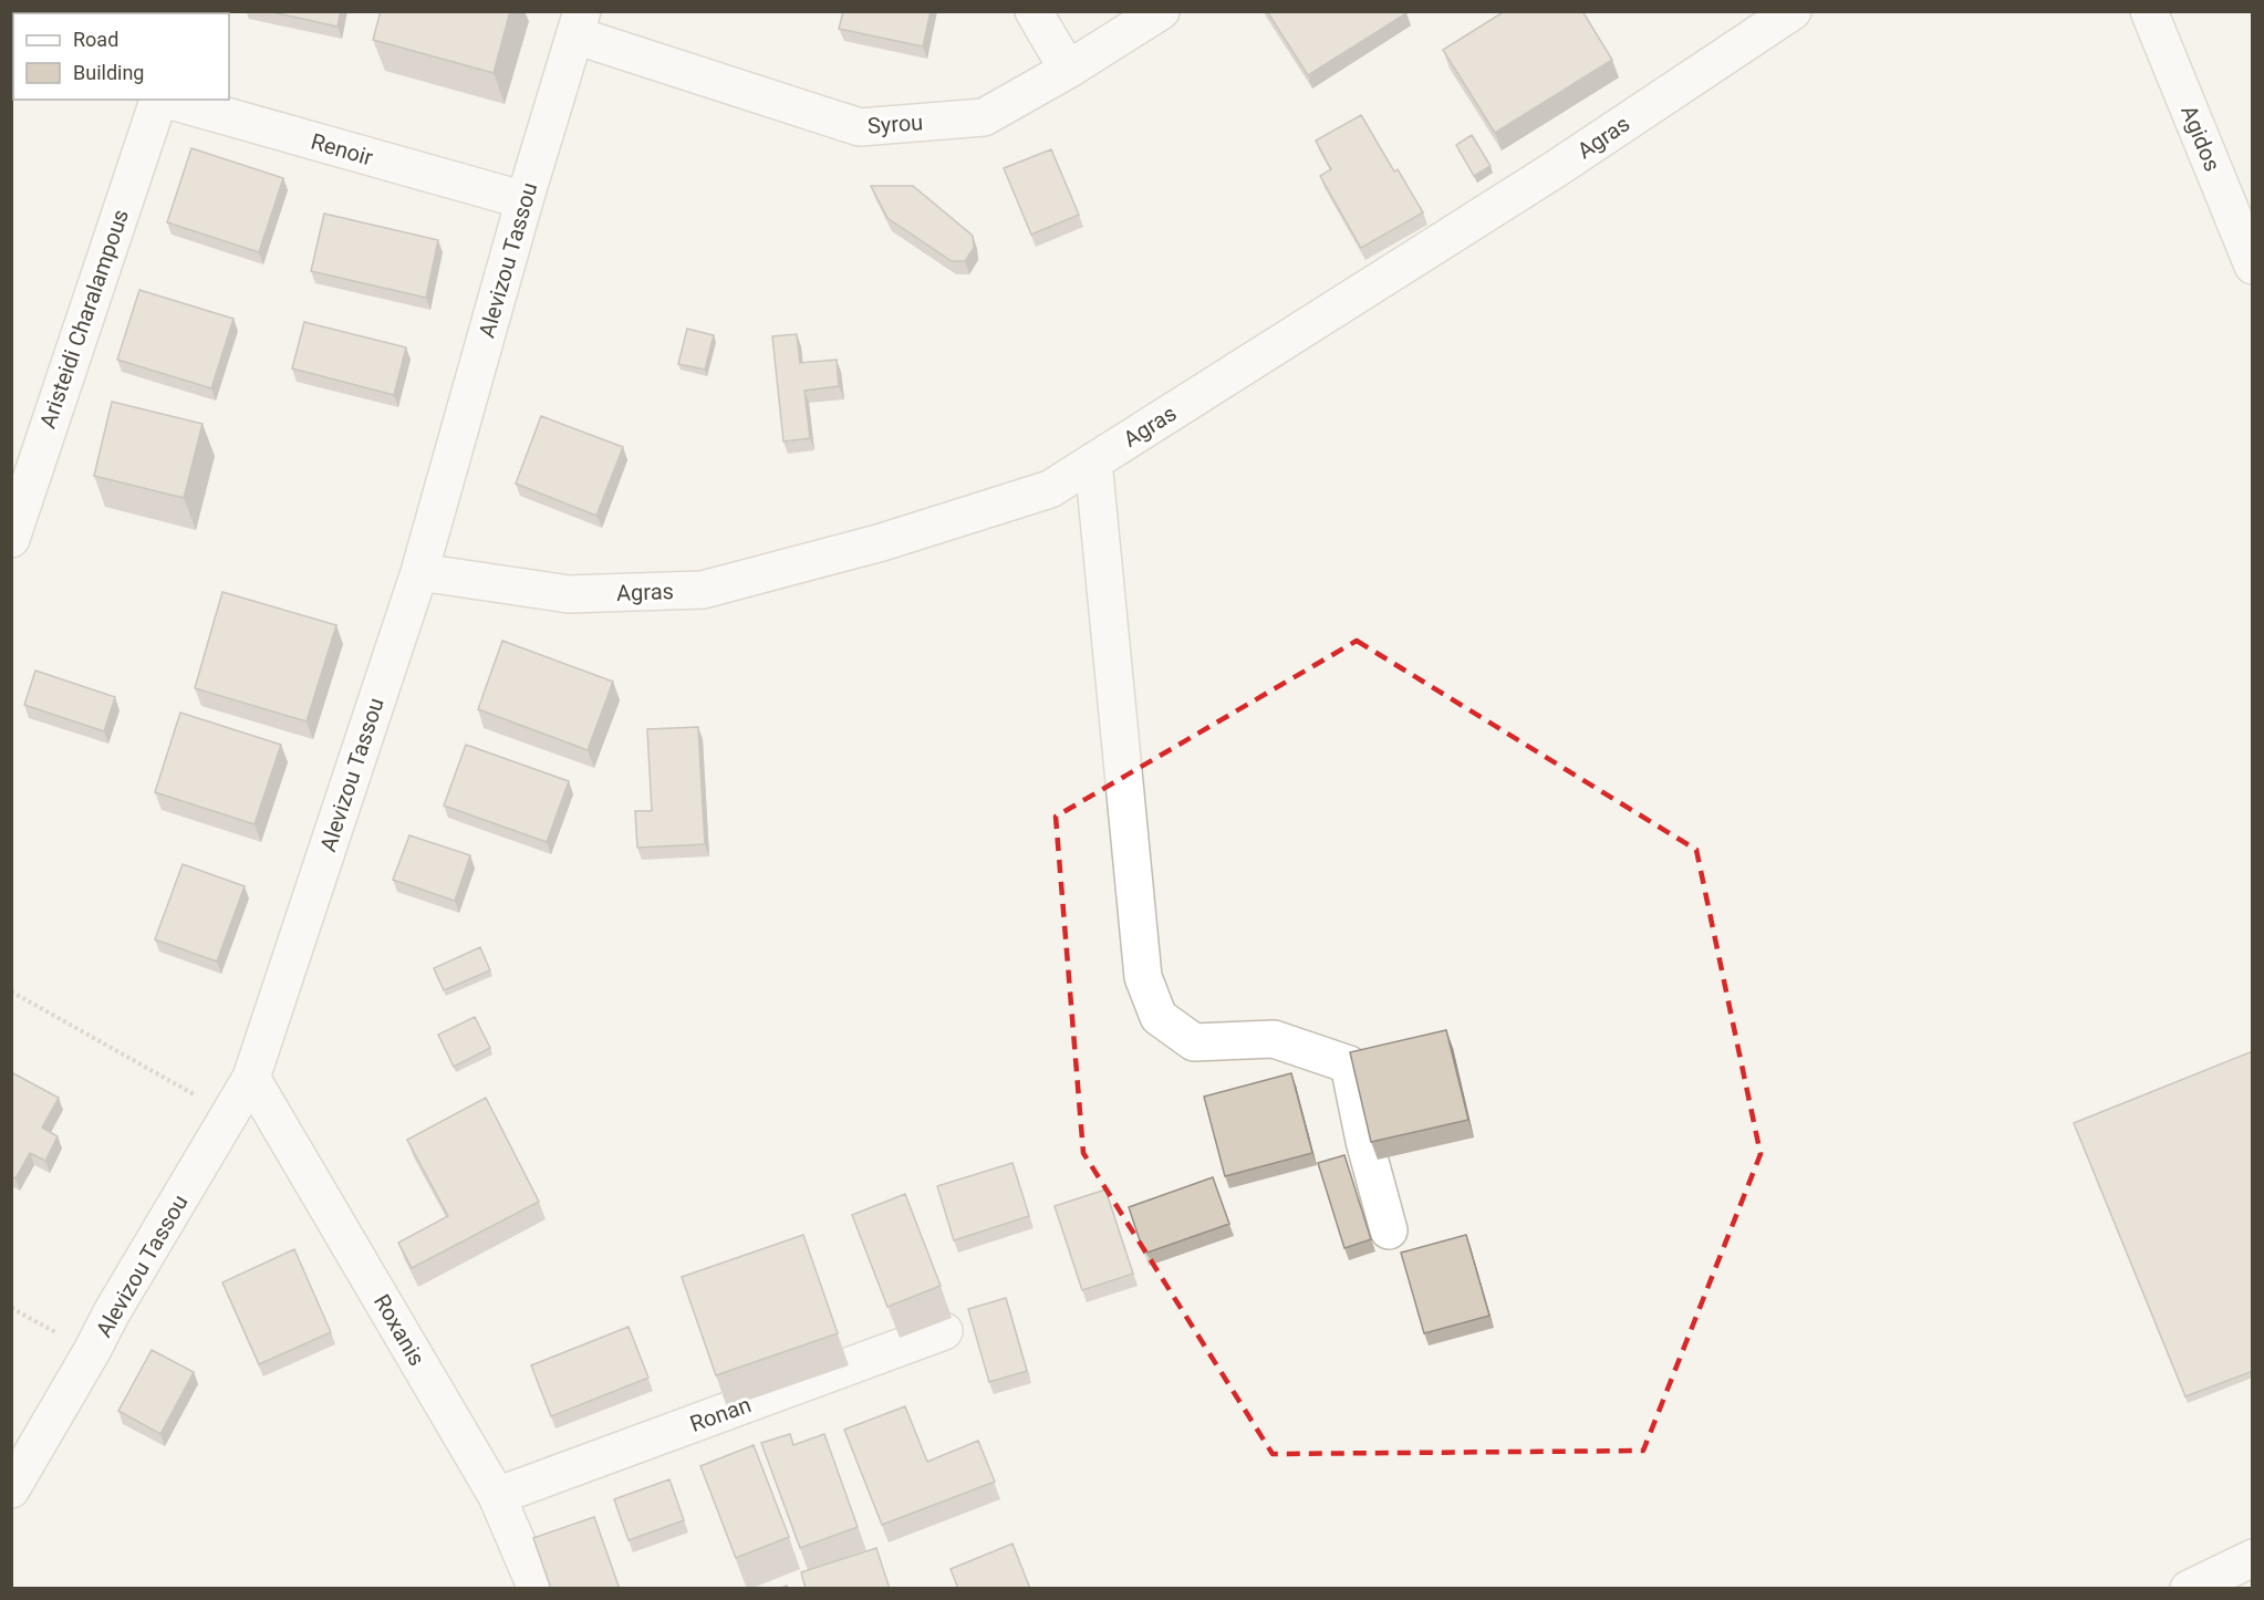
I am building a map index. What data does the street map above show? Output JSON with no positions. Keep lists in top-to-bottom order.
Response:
{
  "streets": {
    "street": [
      "Syrou",
      "Agras",
      "Agidos",
      "Renoir",
      "Alevizou Tassou",
      "Aristeidi Charalampous",
      "Roxanis",
      "Ronan"
    ]
  },
  "crossings": [
    ["Syrou", "Alevizou Tassou"],
    ["Agras", "Alevizou Tassou"],
    ["Renoir", "Alevizou Tassou"],
    ["Alevizou Tassou", "Roxanis"],
    ["Roxanis", "Ronan"]
  ],
  "legend": ["Road", "Building"]
}
